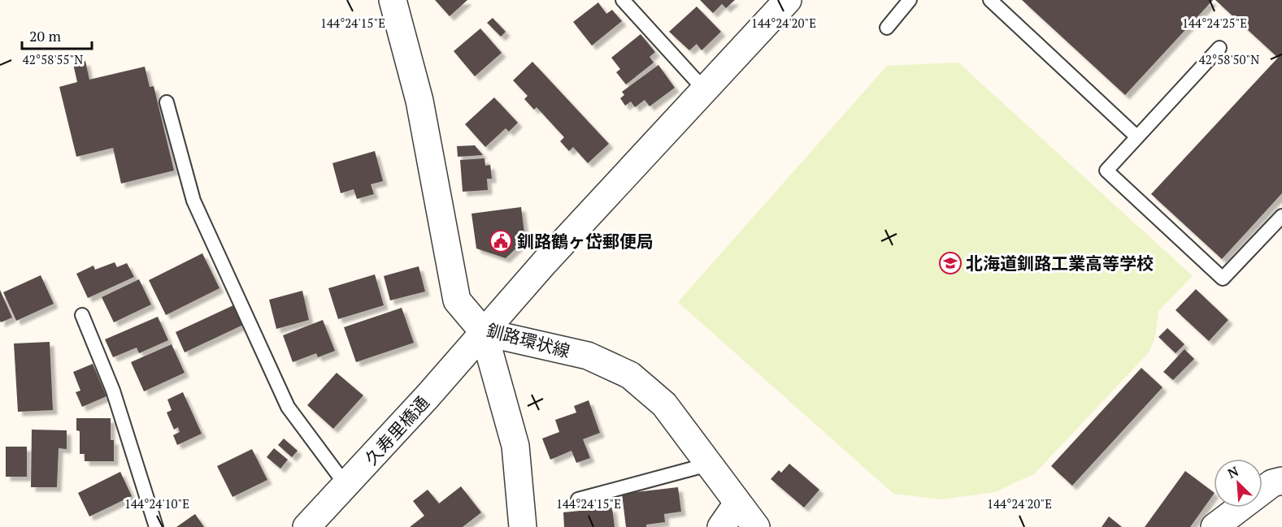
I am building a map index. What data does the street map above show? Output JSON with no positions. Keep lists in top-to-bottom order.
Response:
{
  "streets": {
    "street": ["釧路環状線", "久寿里橋通"]
  },
  "crossings": [
    ["釧路環状線", "久寿里橋通"]
  ],
  "places": {
    "public building": ["釧路鶴ヶ岱郵便局"],
    "school or university": ["北海道釧路工業高等学校"]
  },
  "scale_bar": "20 m",
  "north": "top left",
  "coordinates": [
    "144°24'15\"E",
    "144°24'20\"E",
    "144°24'25\"E",
    "42°58'50\"N",
    "42°58'55\"N",
    "144°24'10\"E"
  ]
}
